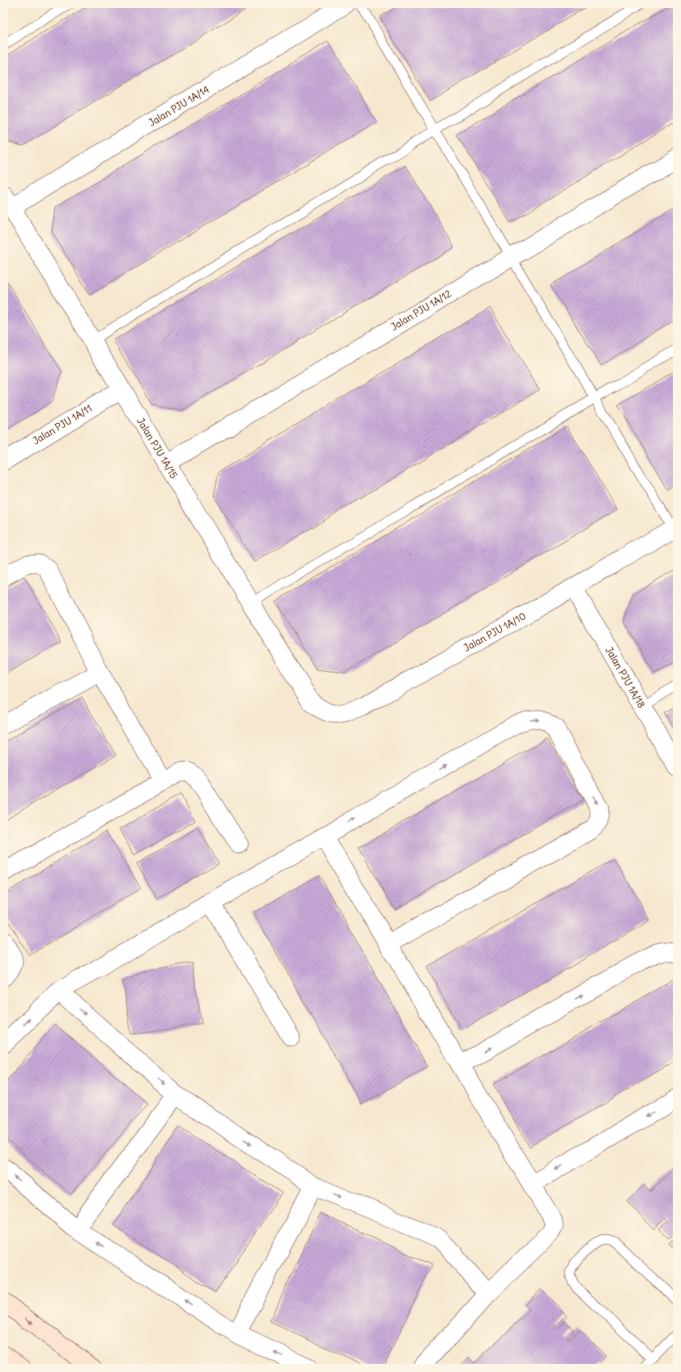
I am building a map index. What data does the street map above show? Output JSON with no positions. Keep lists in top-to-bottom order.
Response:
{
  "streets": {
    "street": [
      "Jalan PJU 1A/14",
      "Jalan PJU 1A/12",
      "Jalan PJU 1A/11",
      "Jalan PJU 1A/15",
      "Jalan PJU 1A/10",
      "Jalan PJU 1A/18"
    ]
  },
  "crossings": [
    ["Jalan PJU 1A/14", "Jalan PJU 1A/15"],
    ["Jalan PJU 1A/12", "Jalan PJU 1A/15"],
    ["Jalan PJU 1A/11", "Jalan PJU 1A/15"],
    ["Jalan PJU 1A/15", "Jalan PJU 1A/10"],
    ["Jalan PJU 1A/10", "Jalan PJU 1A/18"]
  ]
}
